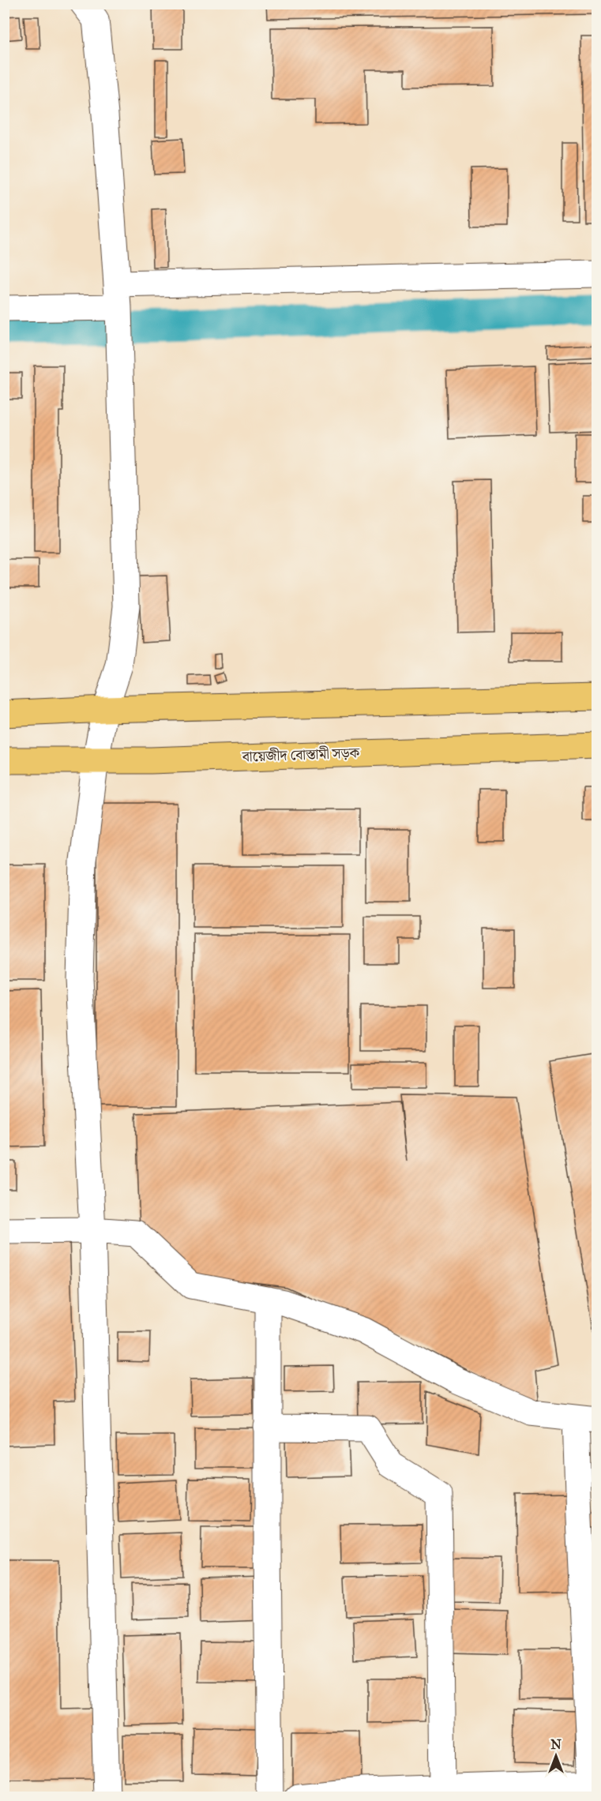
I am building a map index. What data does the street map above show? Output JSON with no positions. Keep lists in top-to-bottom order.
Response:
{
  "streets": {
    "main road": ["বায়েজীদ বোস্তামী সড়ক"]
  },
  "north": "top"
}
